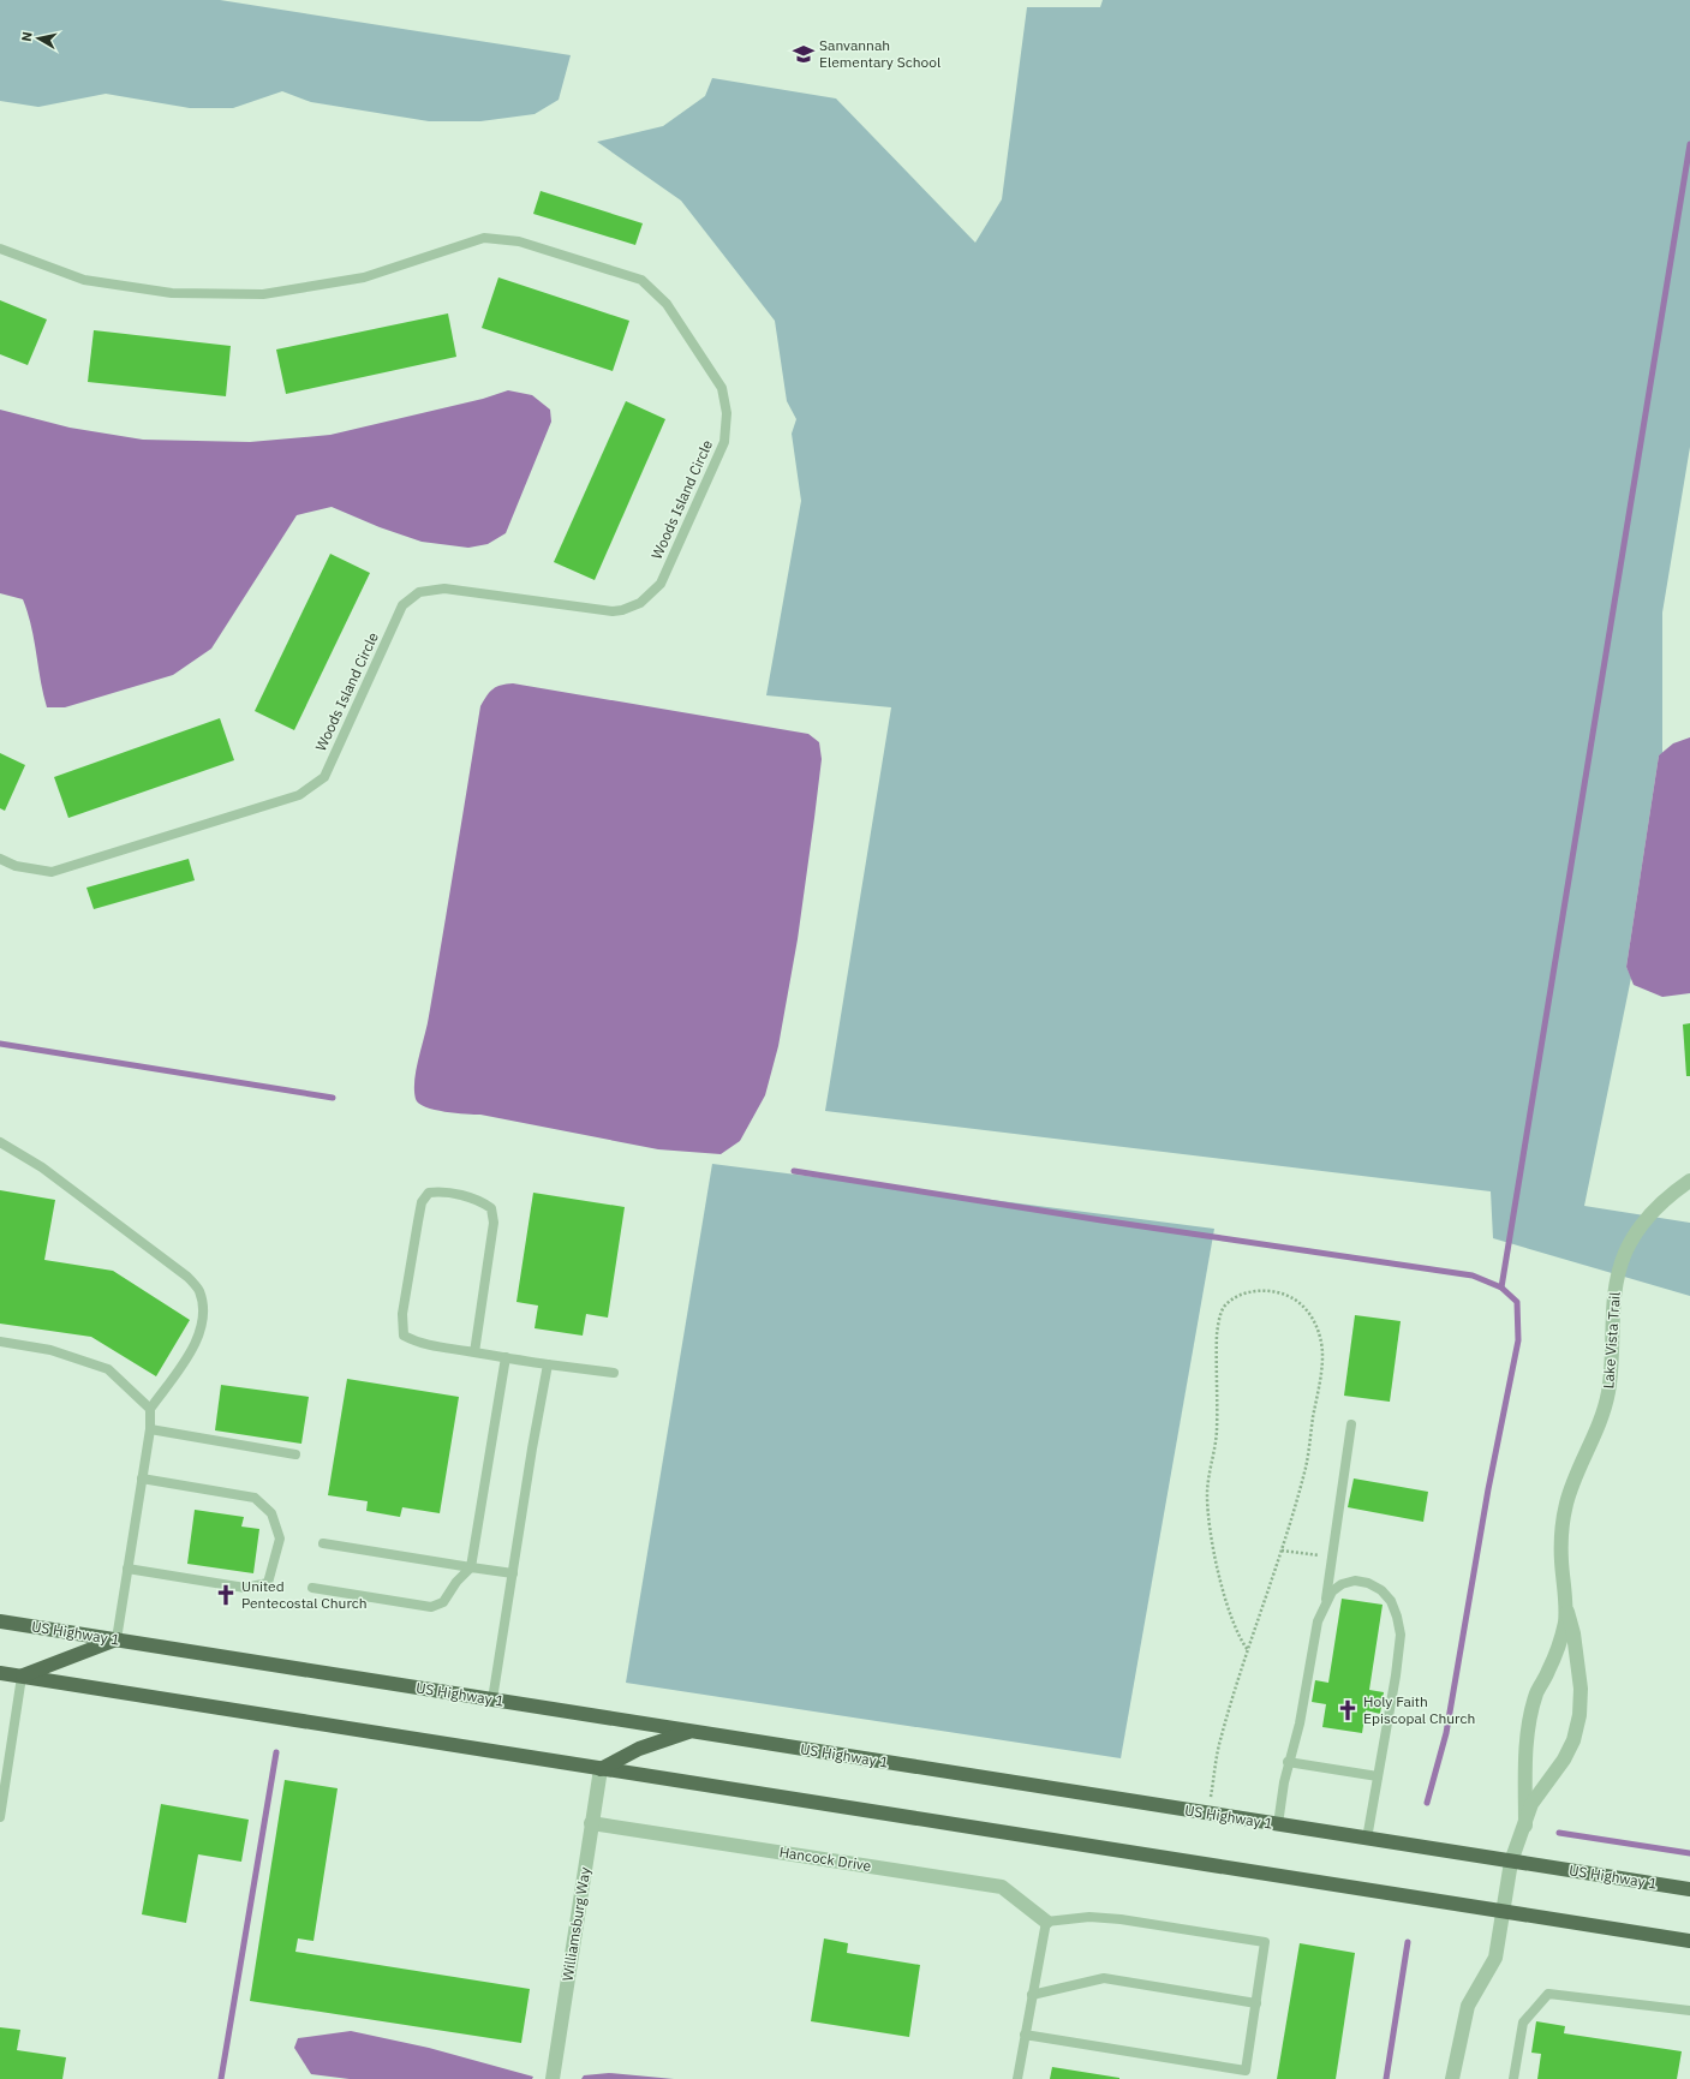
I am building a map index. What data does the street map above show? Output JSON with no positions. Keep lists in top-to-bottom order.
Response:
{
  "streets": {
    "main road": ["US Highway 1"],
    "street": ["Lake Vista Trail", "Hancock Drive", "Williamsburg Way"],
    "lane": ["Woods Island Circle"]
  },
  "crossings": [
    ["Lake Vista Trail", "US Highway 1"],
    ["Hancock Drive", "Williamsburg Way"]
  ],
  "places": {
    "school or university": ["Sanvannah Elementary School"],
    "church": ["United Pentecostal Church", "Holy Faith Episcopal Church"]
  },
  "north": "left"
}
